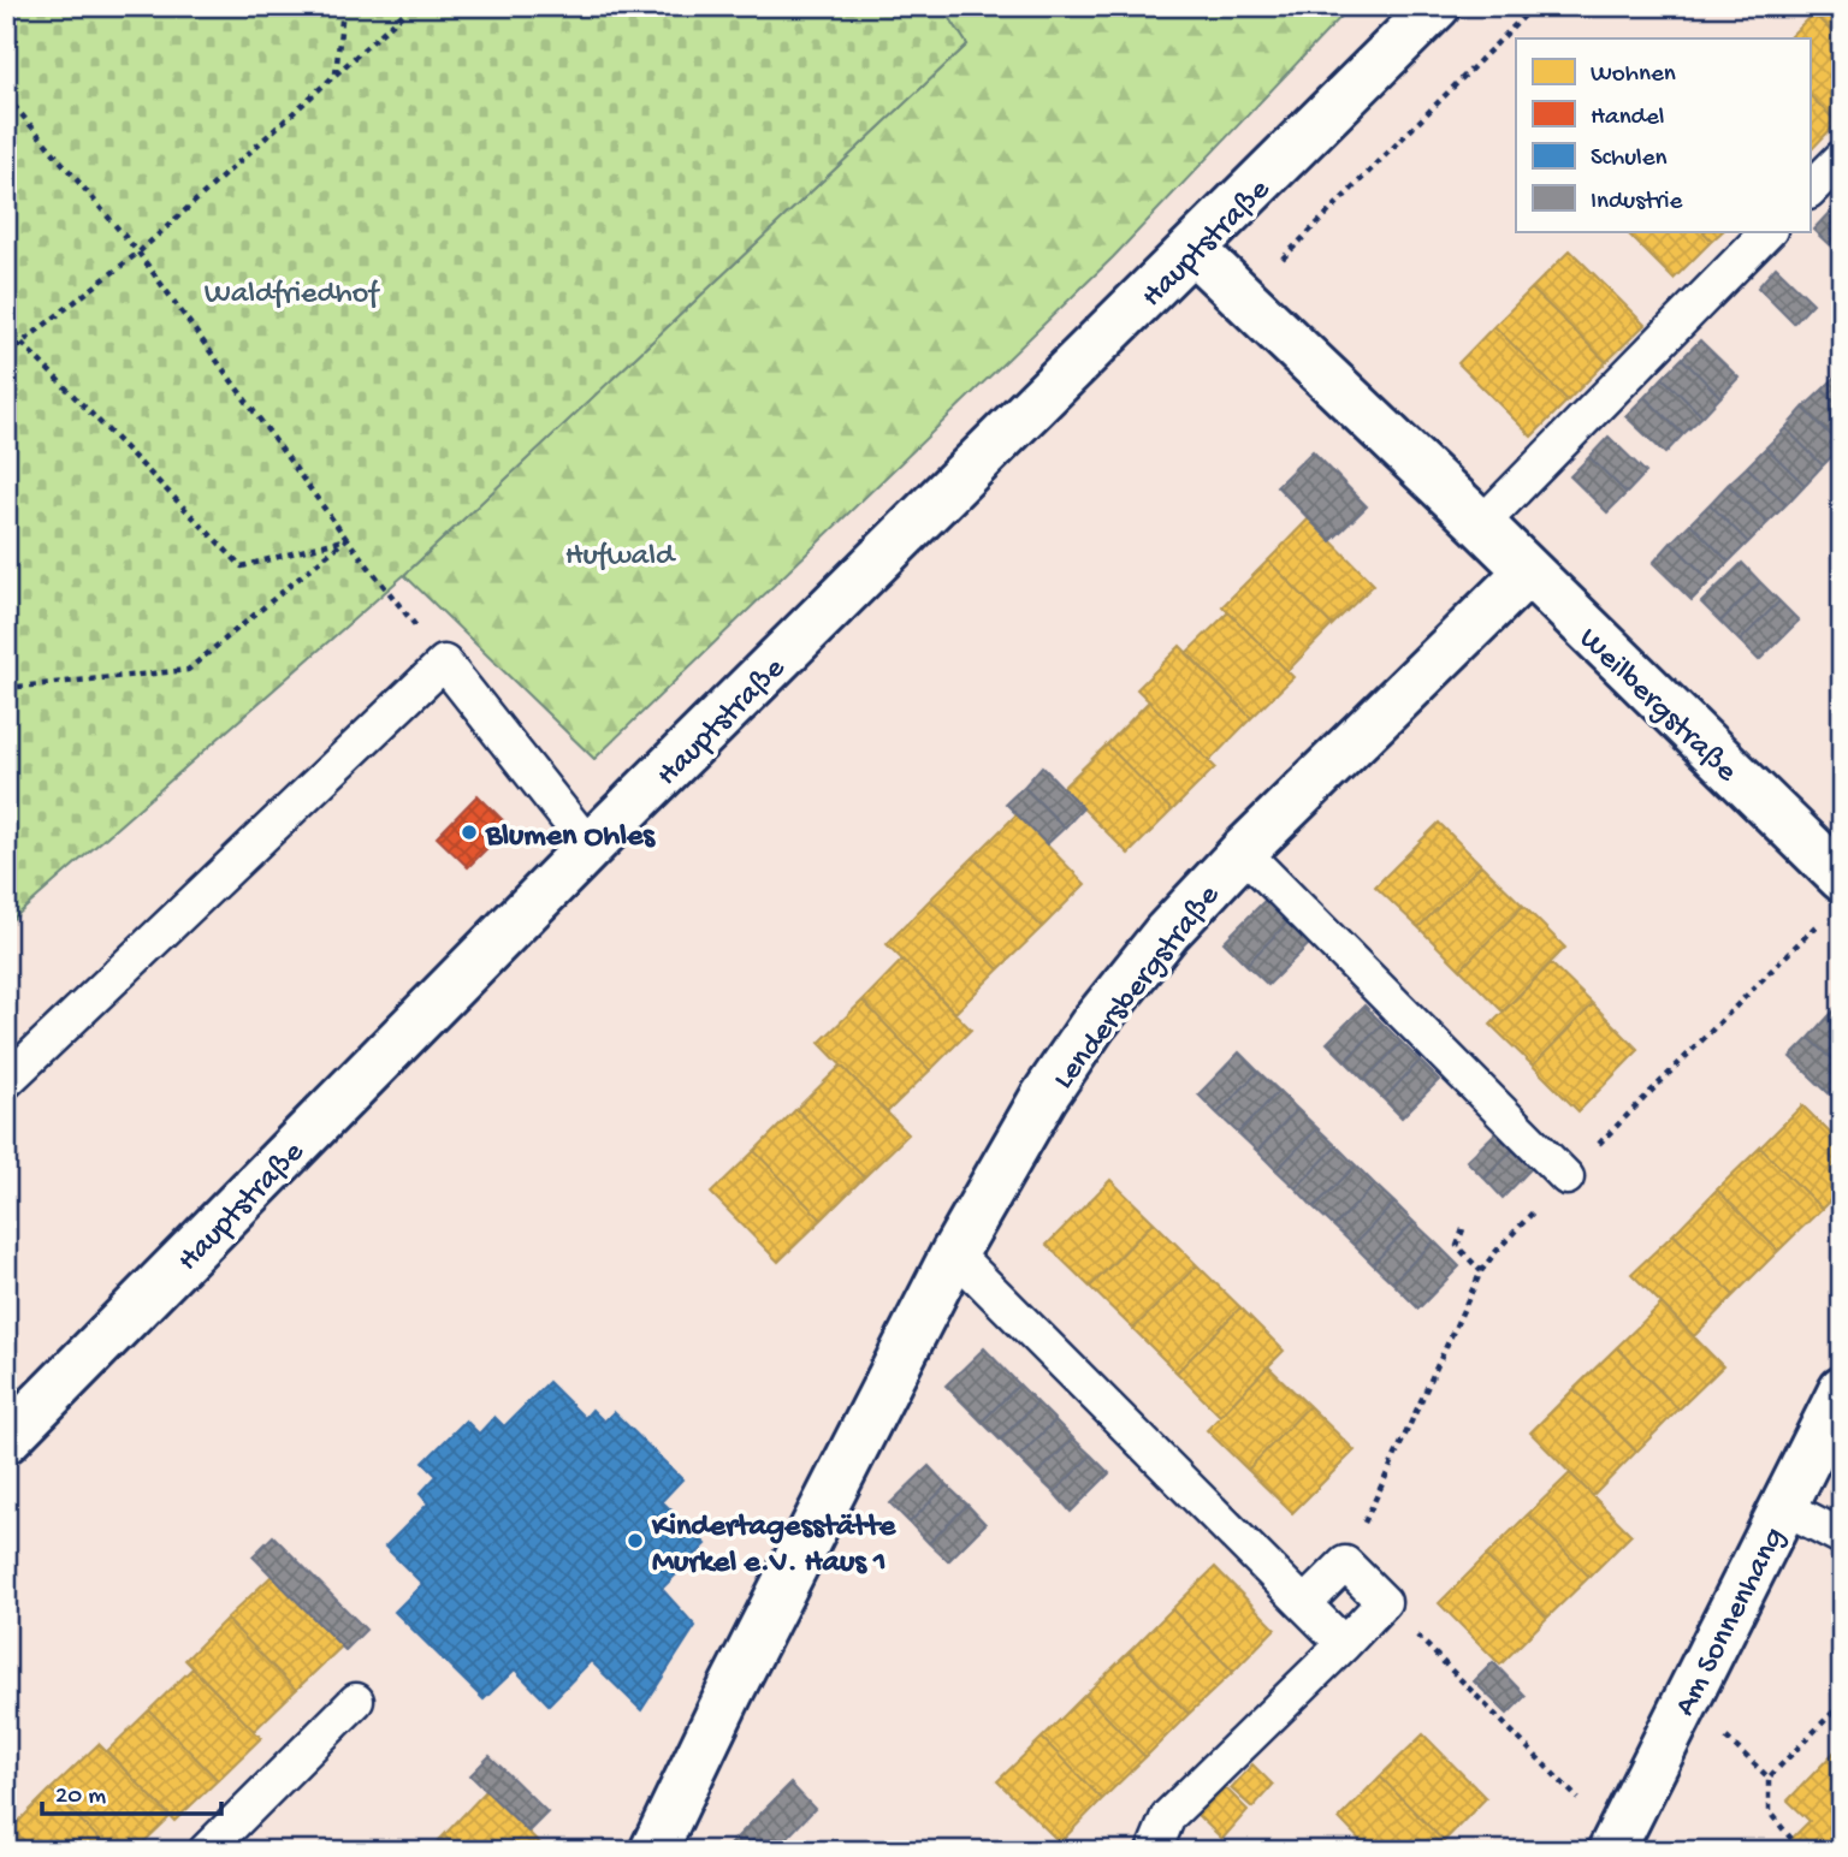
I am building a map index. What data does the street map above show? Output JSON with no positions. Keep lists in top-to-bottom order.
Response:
{
  "streets": {
    "street": [
      "Hauptstraße",
      "Weilbergstraße",
      "Lendersbergstraße",
      "Am Sonnenhang"
    ]
  },
  "crossings": [
    ["Hauptstraße", "Weilbergstraße"],
    ["Weilbergstraße", "Lendersbergstraße"]
  ],
  "parks": ["Waldfriedhof", "Hufwald"],
  "places": ["Blumen Ohles", "Kindertagesstätte Murkel e.V. Haus 1"],
  "legend": [
    "Wohnen",
    "Handel",
    "Schulen",
    "Industrie"
  ],
  "scale_bar": "20 m"
}
